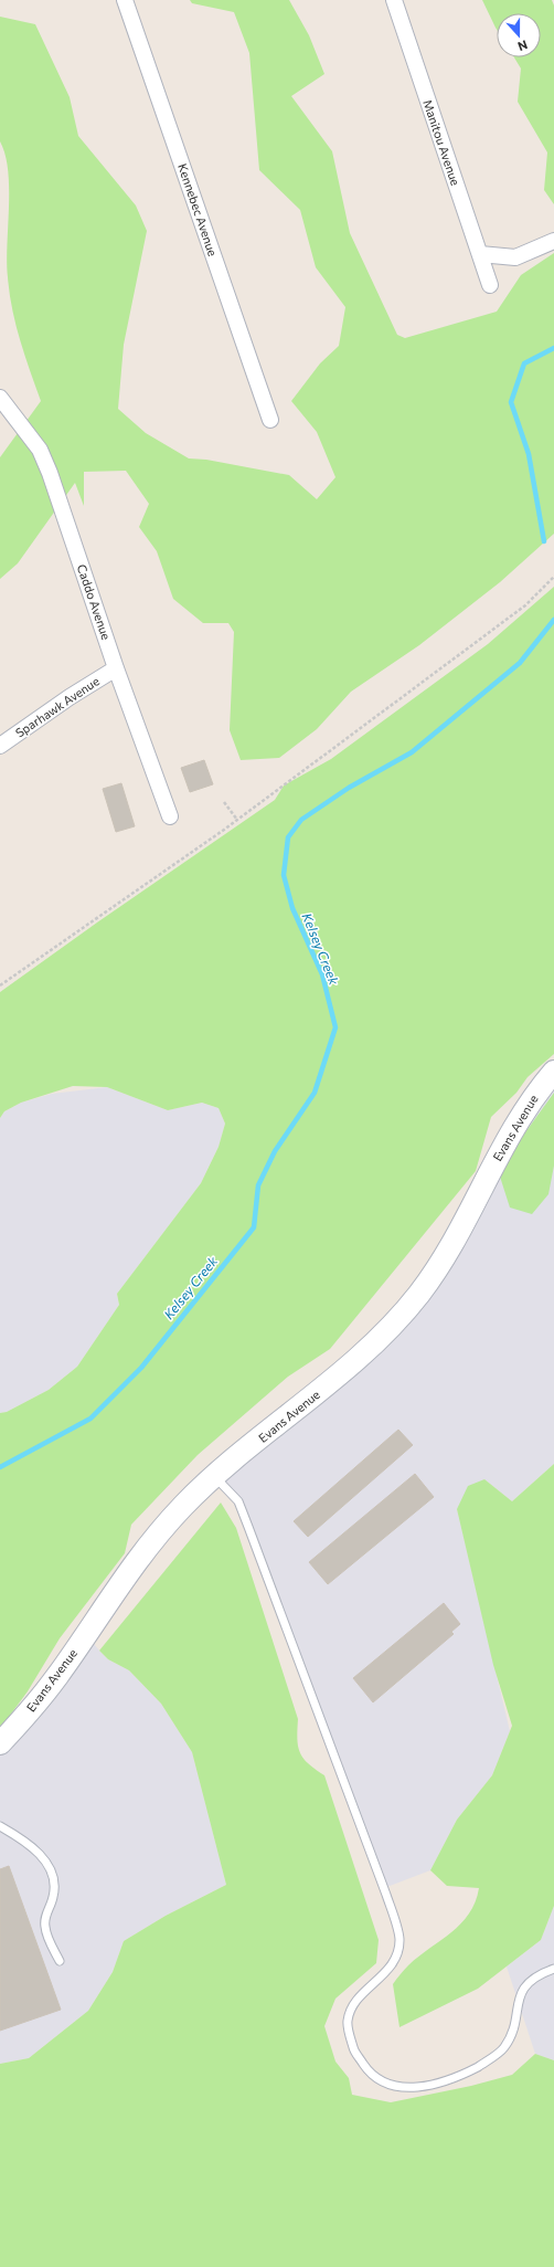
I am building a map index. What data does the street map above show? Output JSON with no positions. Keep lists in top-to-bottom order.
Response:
{
  "streets": {
    "street": [
      "Manitou Avenue",
      "Kennebec Avenue",
      "Caddo Avenue",
      "Sparhawk Avenue",
      "Evans Avenue"
    ]
  },
  "crossings": [
    ["Caddo Avenue", "Sparhawk Avenue"]
  ],
  "water": ["Kelsey Creek"],
  "north": "bottom"
}
